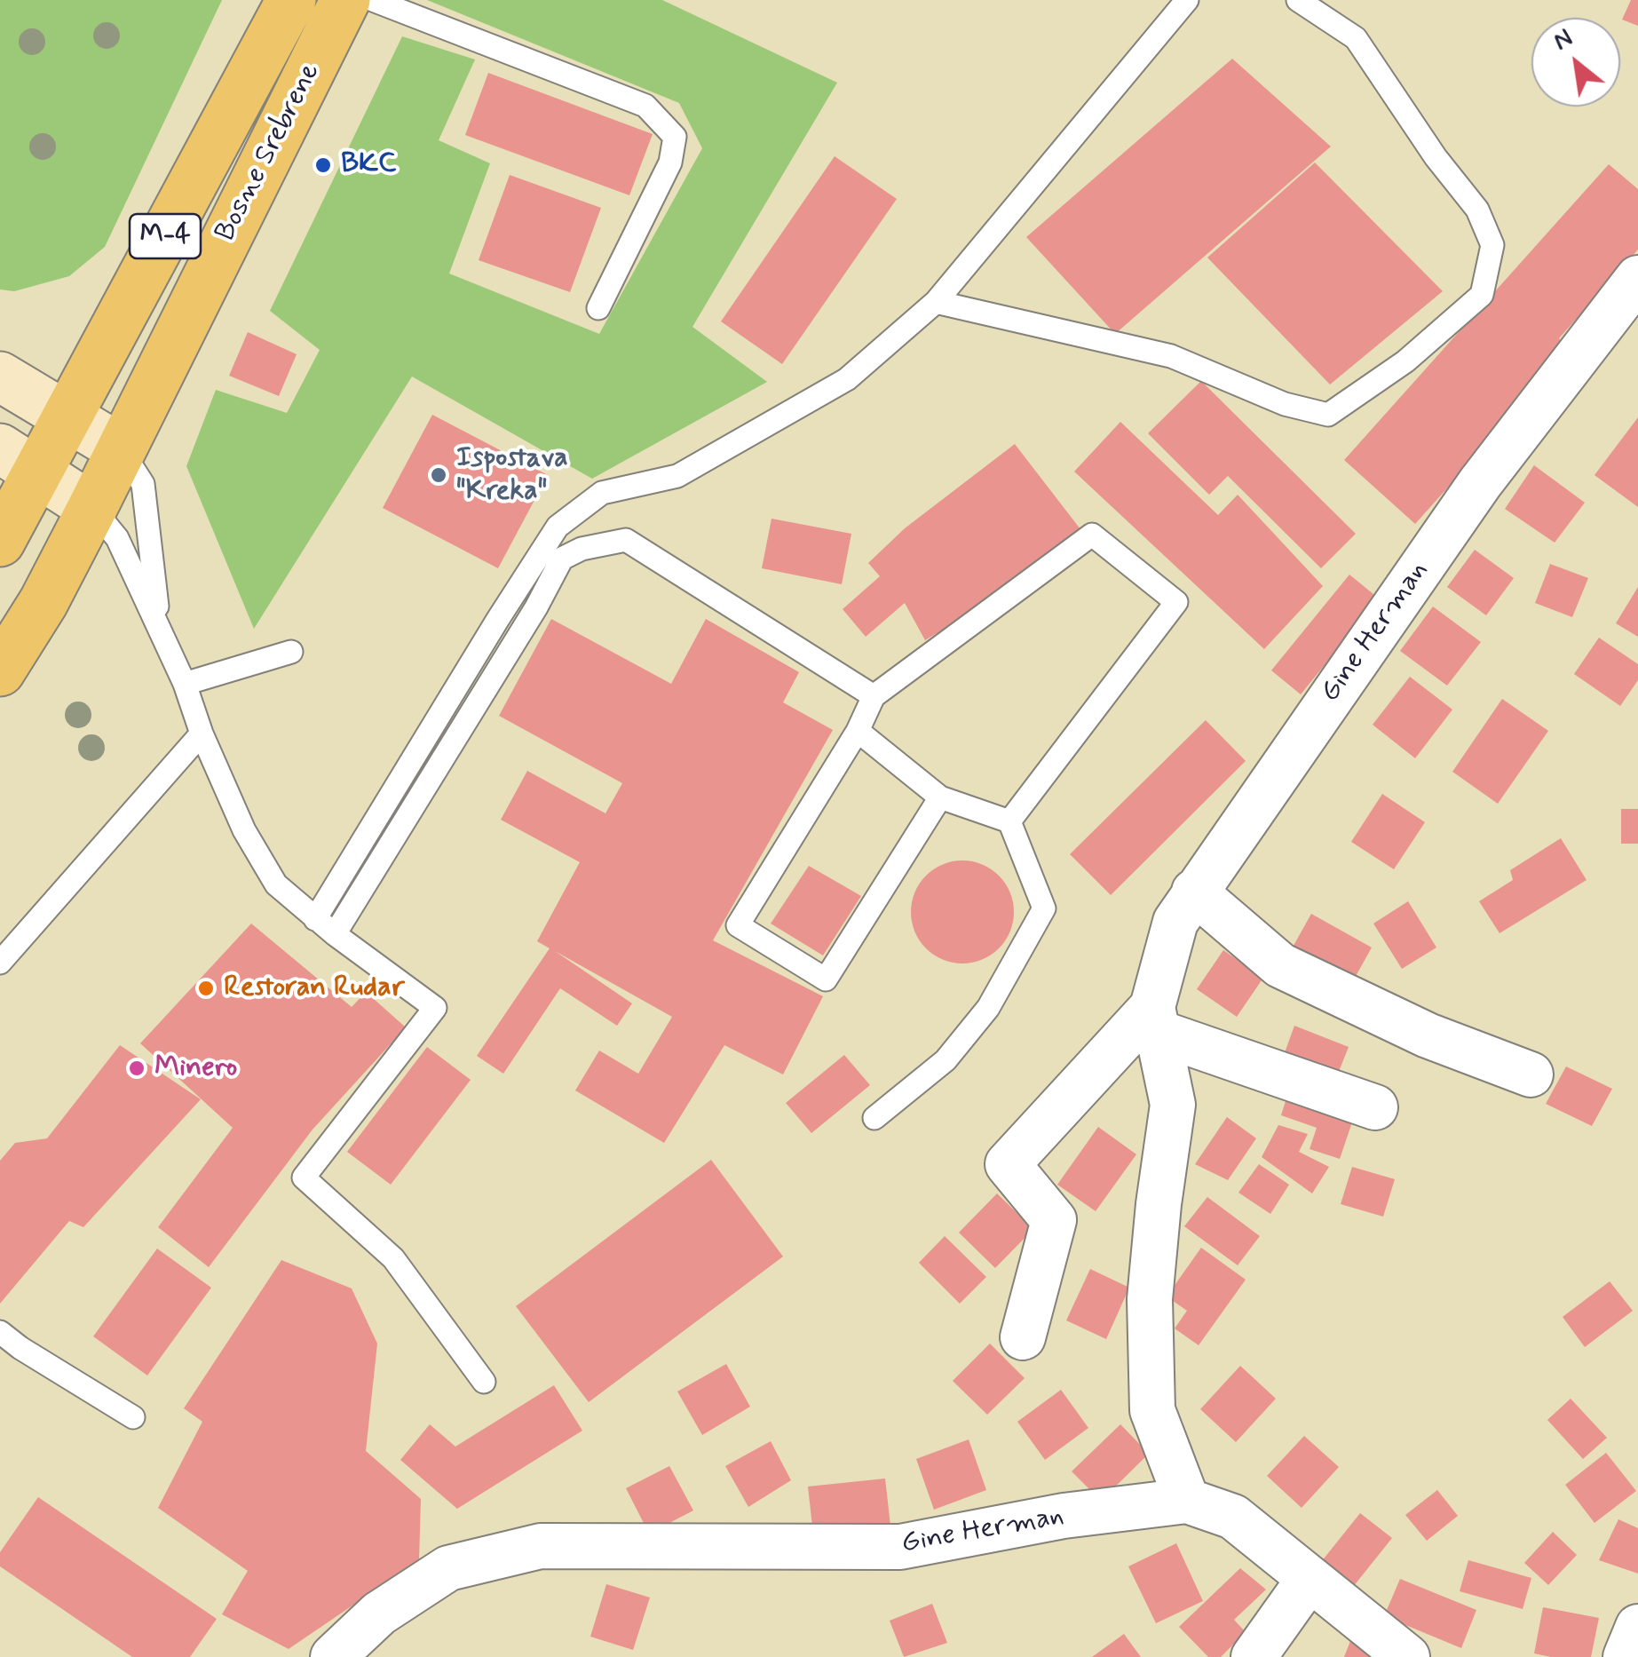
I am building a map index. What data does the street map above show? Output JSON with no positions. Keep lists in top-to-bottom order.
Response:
{
  "streets": {
    "main road": ["Bosne Srebrene", "M-4"],
    "street": ["Gine Herman"]
  },
  "crossings": [
    ["Bosne Srebrene", "M-4"]
  ],
  "places": [
    "BKC",
    "Ispostava \"Kreka\"",
    "Restoran Rudar",
    "Minero"
  ],
  "north": "top left"
}
